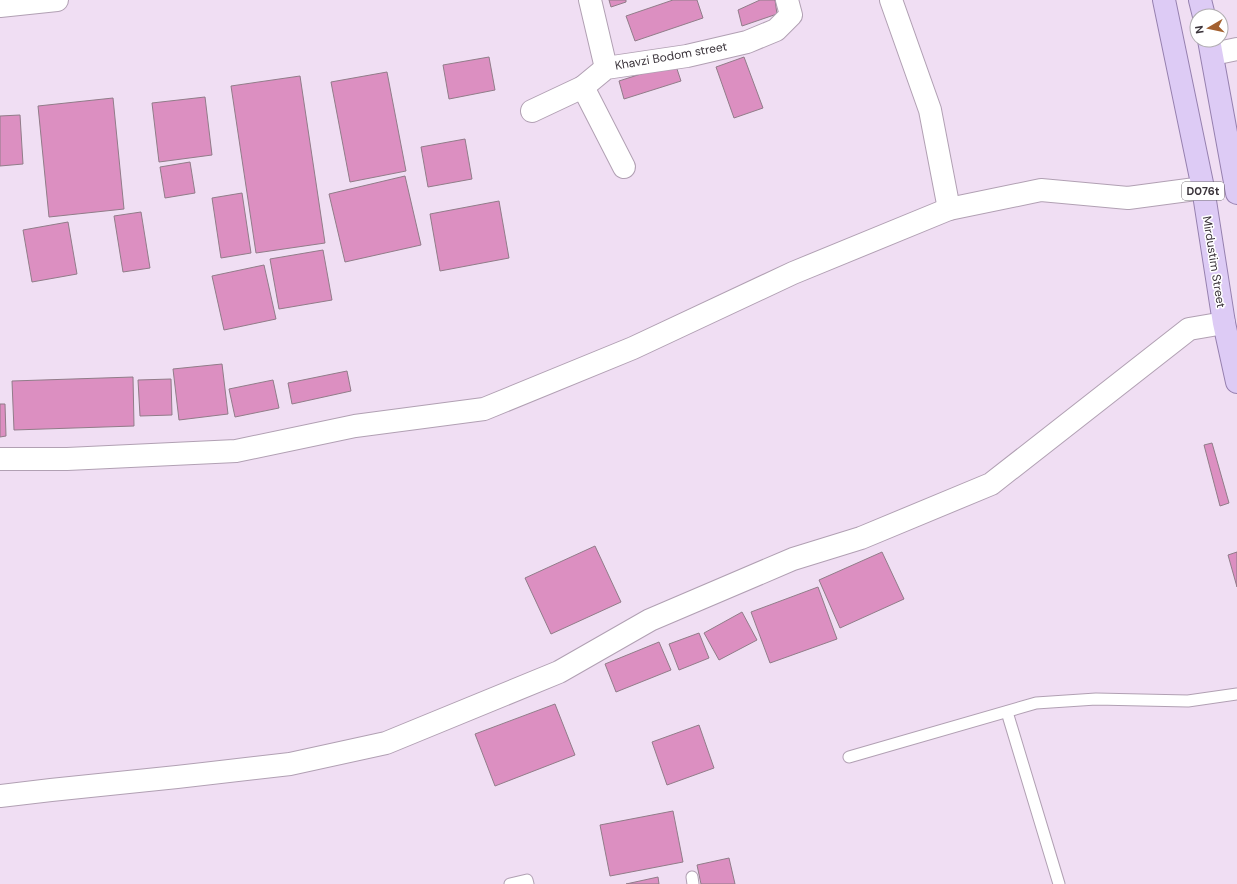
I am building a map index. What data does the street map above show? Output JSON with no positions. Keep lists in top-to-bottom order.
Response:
{
  "streets": {
    "main road": ["D076t", "Mirdustim Street"],
    "street": ["Khavzi Bodom street"]
  },
  "north": "left"
}
